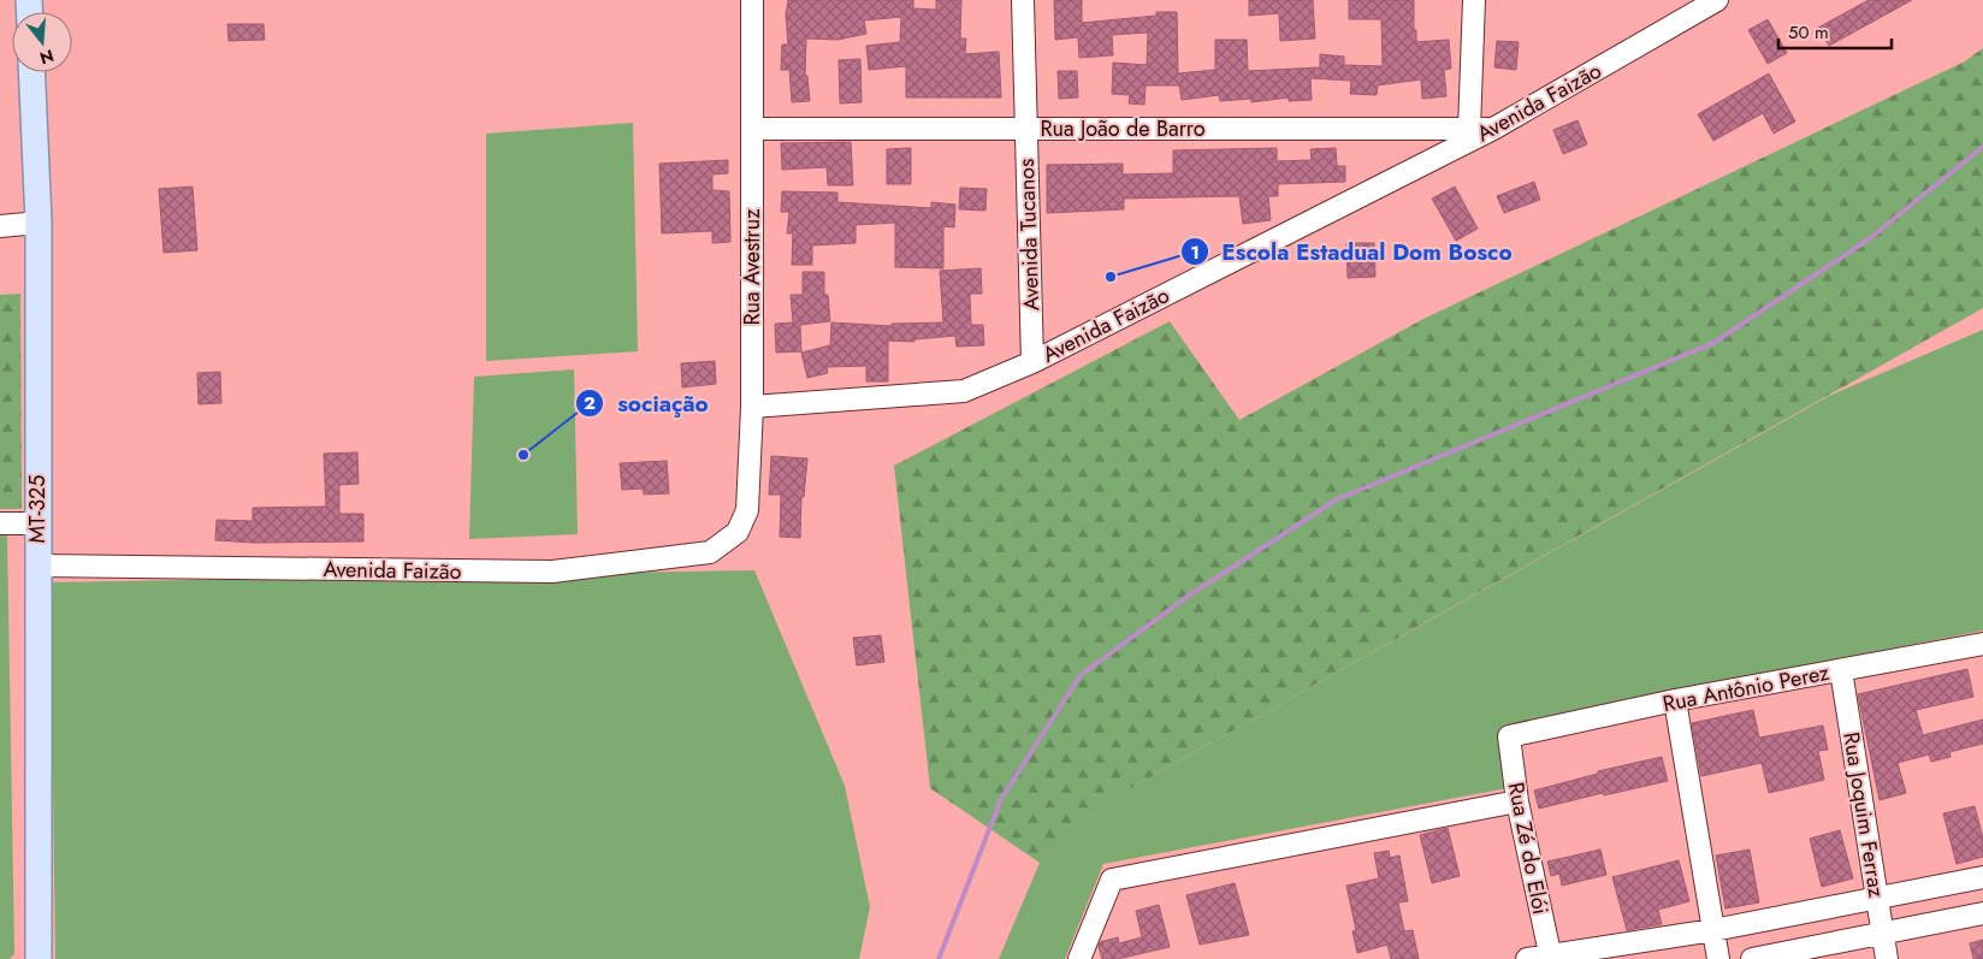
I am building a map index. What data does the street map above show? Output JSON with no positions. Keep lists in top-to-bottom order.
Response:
{
  "streets": {
    "main road": ["MT-325"],
    "street": [
      "Avenida Faizão",
      "Rua João de Barro",
      "Avenida Tucanos",
      "Rua Avestruz",
      "Rua Antônio Perez",
      "Rua Joquim Ferraz",
      "Rua Zé do Elói"
    ]
  },
  "crossings": [
    ["Avenida Faizão", "Rua João de Barro"],
    ["Avenida Faizão", "Avenida Tucanos"],
    ["Avenida Faizão", "Rua Avestruz"],
    ["Avenida Faizão", "MT-325"],
    ["Rua João de Barro", "Avenida Tucanos"],
    ["Rua João de Barro", "Rua Avestruz"],
    ["Rua Antônio Perez", "Rua Joquim Ferraz"],
    ["Rua Antônio Perez", "Rua Zé do Elói"]
  ],
  "places": ["Escola Estadual Dom Bosco", "sociação"],
  "scale_bar": "50 m",
  "north": "bottom"
}
